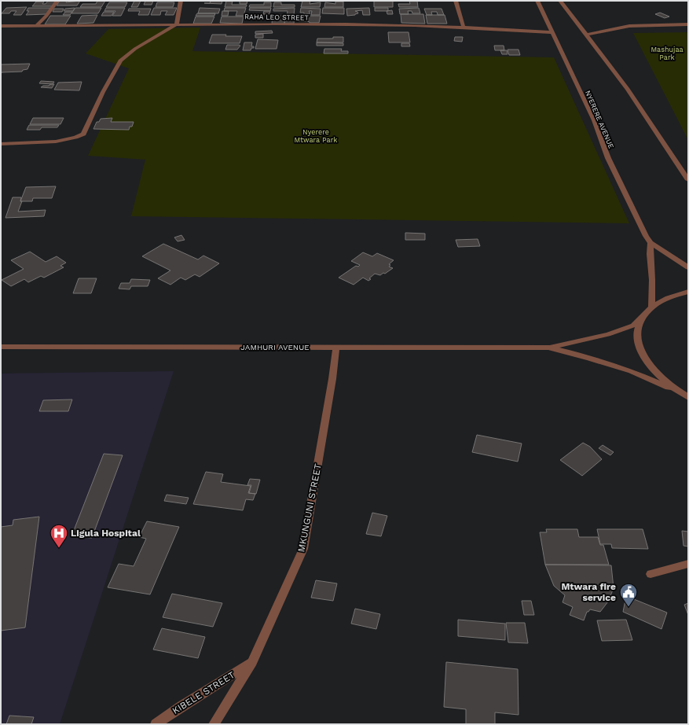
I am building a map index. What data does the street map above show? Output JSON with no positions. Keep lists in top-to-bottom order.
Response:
{
  "streets": {
    "street": [
      "RAHA LEO STREET",
      "NYERERE AVENUE",
      "JAMHURI AVENUE",
      "MKUNGUNI STREET",
      "KIBELE STREET"
    ]
  },
  "crossings": [
    ["RAHA LEO STREET", "NYERERE AVENUE"],
    ["JAMHURI AVENUE", "MKUNGUNI STREET"],
    ["MKUNGUNI STREET", "KIBELE STREET"]
  ],
  "parks": ["Mashujaa Park", "Nyerere Mtwara Park"],
  "places": {
    "hospital": ["Ligula Hospital"],
    "public building": ["Mtwara fire service"]
  }
}
